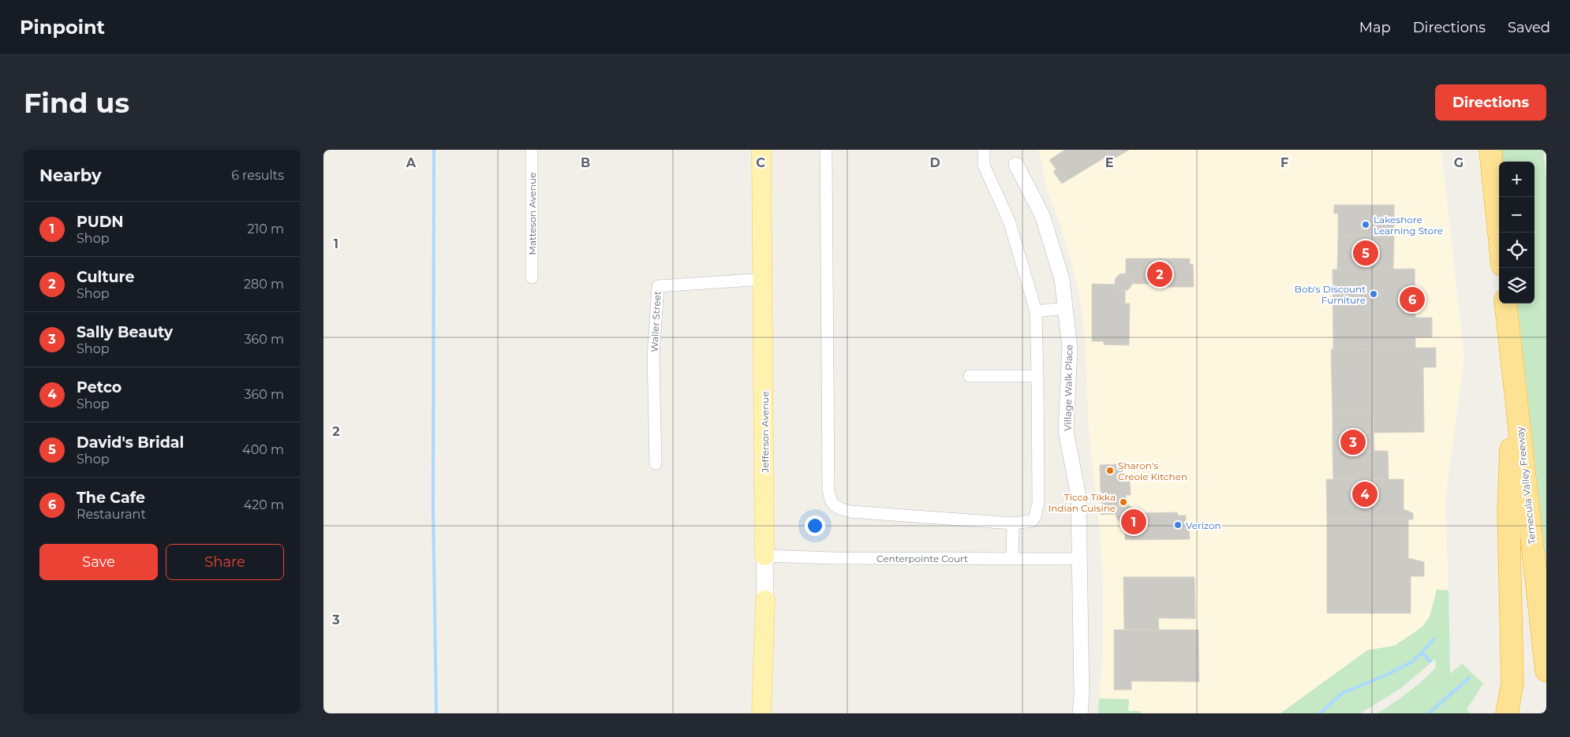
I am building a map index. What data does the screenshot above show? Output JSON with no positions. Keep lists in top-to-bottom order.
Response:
{
  "streets": {
    "highway": ["Temecula Valley Freeway"],
    "main road": ["Jefferson Avenue"],
    "street": [
      "Matteson Avenue",
      "Waller Street",
      "Village Walk Place",
      "Centerpointe Court"
    ]
  },
  "crossings": [
    ["Waller Street", "Jefferson Avenue"],
    ["Village Walk Place", "Centerpointe Court"],
    ["Jefferson Avenue", "Centerpointe Court"]
  ],
  "places": [
    "Lakeshore Learning Store",
    "Bob's Discount Furniture",
    "Sharon's Creole Kitchen",
    "Ticca Tikka Indian Cuisine",
    "Verizon"
  ],
  "page": {
    "header": "Pinpoint",
    "nav": ["Map", "Directions", "Saved"],
    "buttons": [
      "Directions",
      ["Save", "Share"]
    ],
    "title": "Find us",
    "heading": ["Nearby", "6 results"],
    "map_buttons": ["+", "−"],
    "list": [
      {
        "mark": "1",
        "name": "PUDN",
        "note": "Shop",
        "value": "210 m"
      },
      {
        "mark": "2",
        "name": "Culture",
        "note": "Shop",
        "value": "280 m"
      },
      {
        "mark": "3",
        "name": "Sally Beauty",
        "note": "Shop",
        "value": "360 m"
      },
      {
        "mark": "4",
        "name": "Petco",
        "note": "Shop",
        "value": "360 m"
      },
      {
        "mark": "5",
        "name": "David's Bridal",
        "note": "Shop",
        "value": "400 m"
      },
      {
        "mark": "6",
        "name": "The Cafe",
        "note": "Restaurant",
        "value": "420 m"
      }
    ],
    "pins": [
      "5",
      "2",
      "6",
      "3",
      "4",
      "1"
    ]
  },
  "grid": {
    "columns": [
      "A",
      "B",
      "C",
      "D",
      "E",
      "F",
      "G"
    ],
    "rows": ["1", "2", "3"]
  }
}
